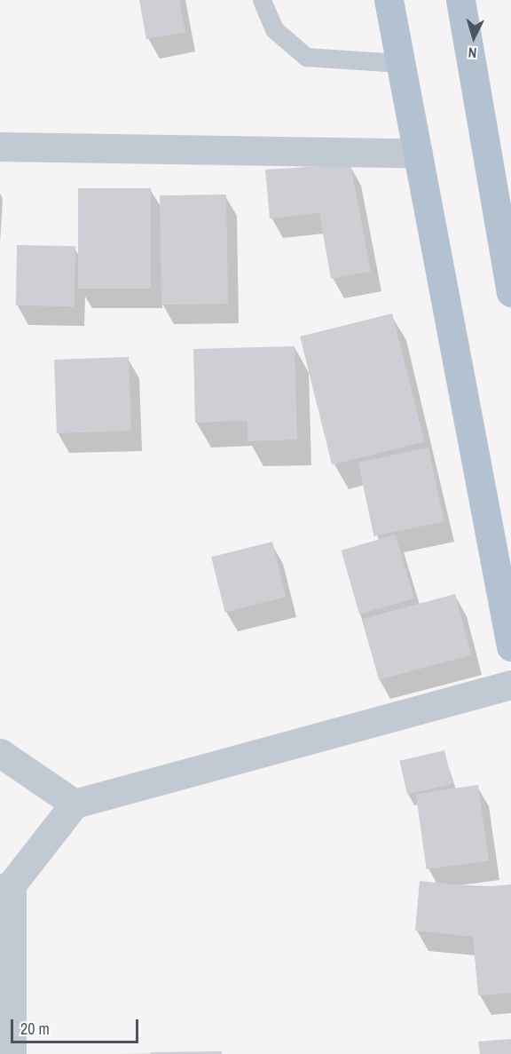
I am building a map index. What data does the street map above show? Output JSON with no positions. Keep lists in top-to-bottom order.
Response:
{
  "scale_bar": "20 m",
  "north": "bottom"
}
